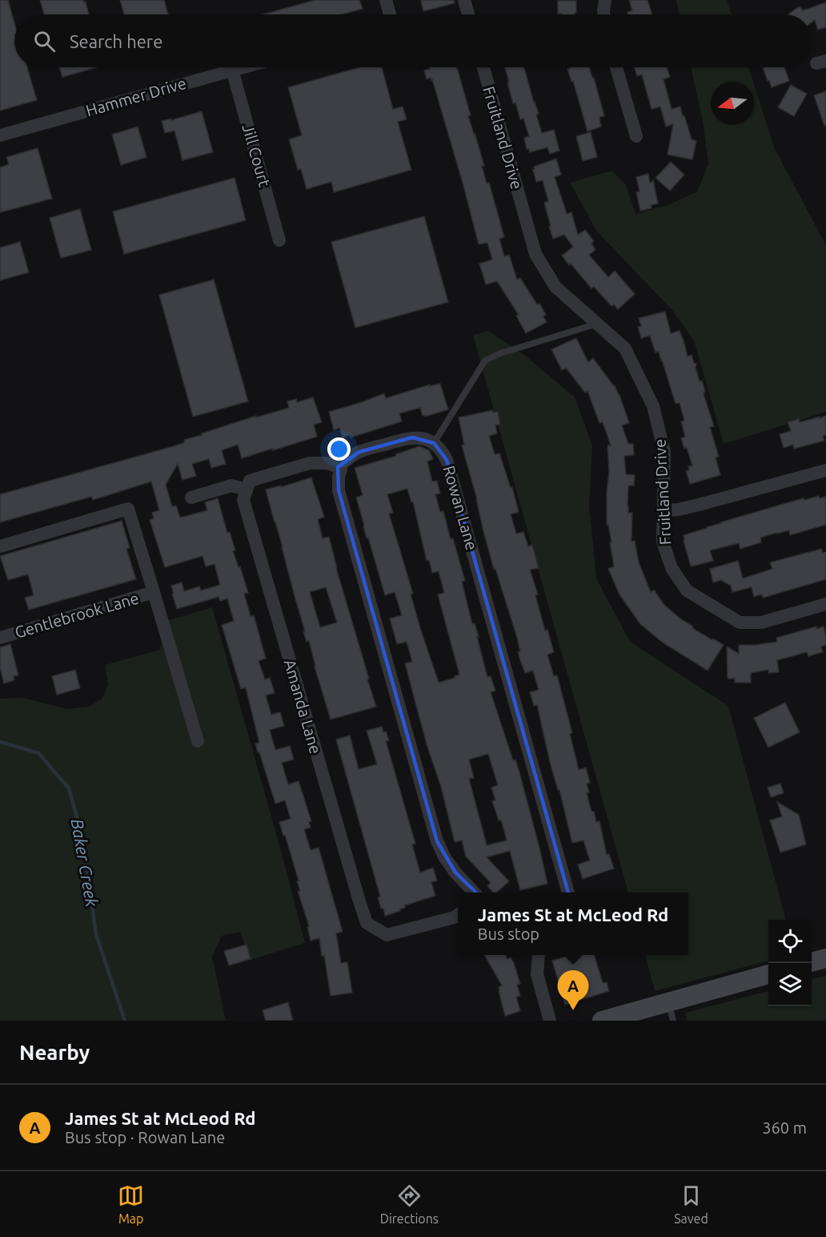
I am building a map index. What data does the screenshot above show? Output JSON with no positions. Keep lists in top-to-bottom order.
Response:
{
  "streets": {
    "street": [
      "Hammer Drive",
      "Fruitland Drive",
      "Jill Court",
      "Rowan Lane",
      "Gentlebrook Lane",
      "Amanda Lane"
    ]
  },
  "crossings": [
    ["Hammer Drive", "Jill Court"]
  ],
  "water": ["Baker Creek"],
  "north": "left",
  "page": {
    "search": "Search here",
    "popup": ["James St at McLeod Rd", "Bus stop"],
    "pins": "A",
    "heading": "Nearby",
    "list": [
      {
        "mark": "A",
        "name": "James St at McLeod Rd",
        "note": "Bus stop · Rowan Lane",
        "value": "360 m"
      }
    ],
    "nav": ["Map", "Directions", "Saved"]
  }
}
